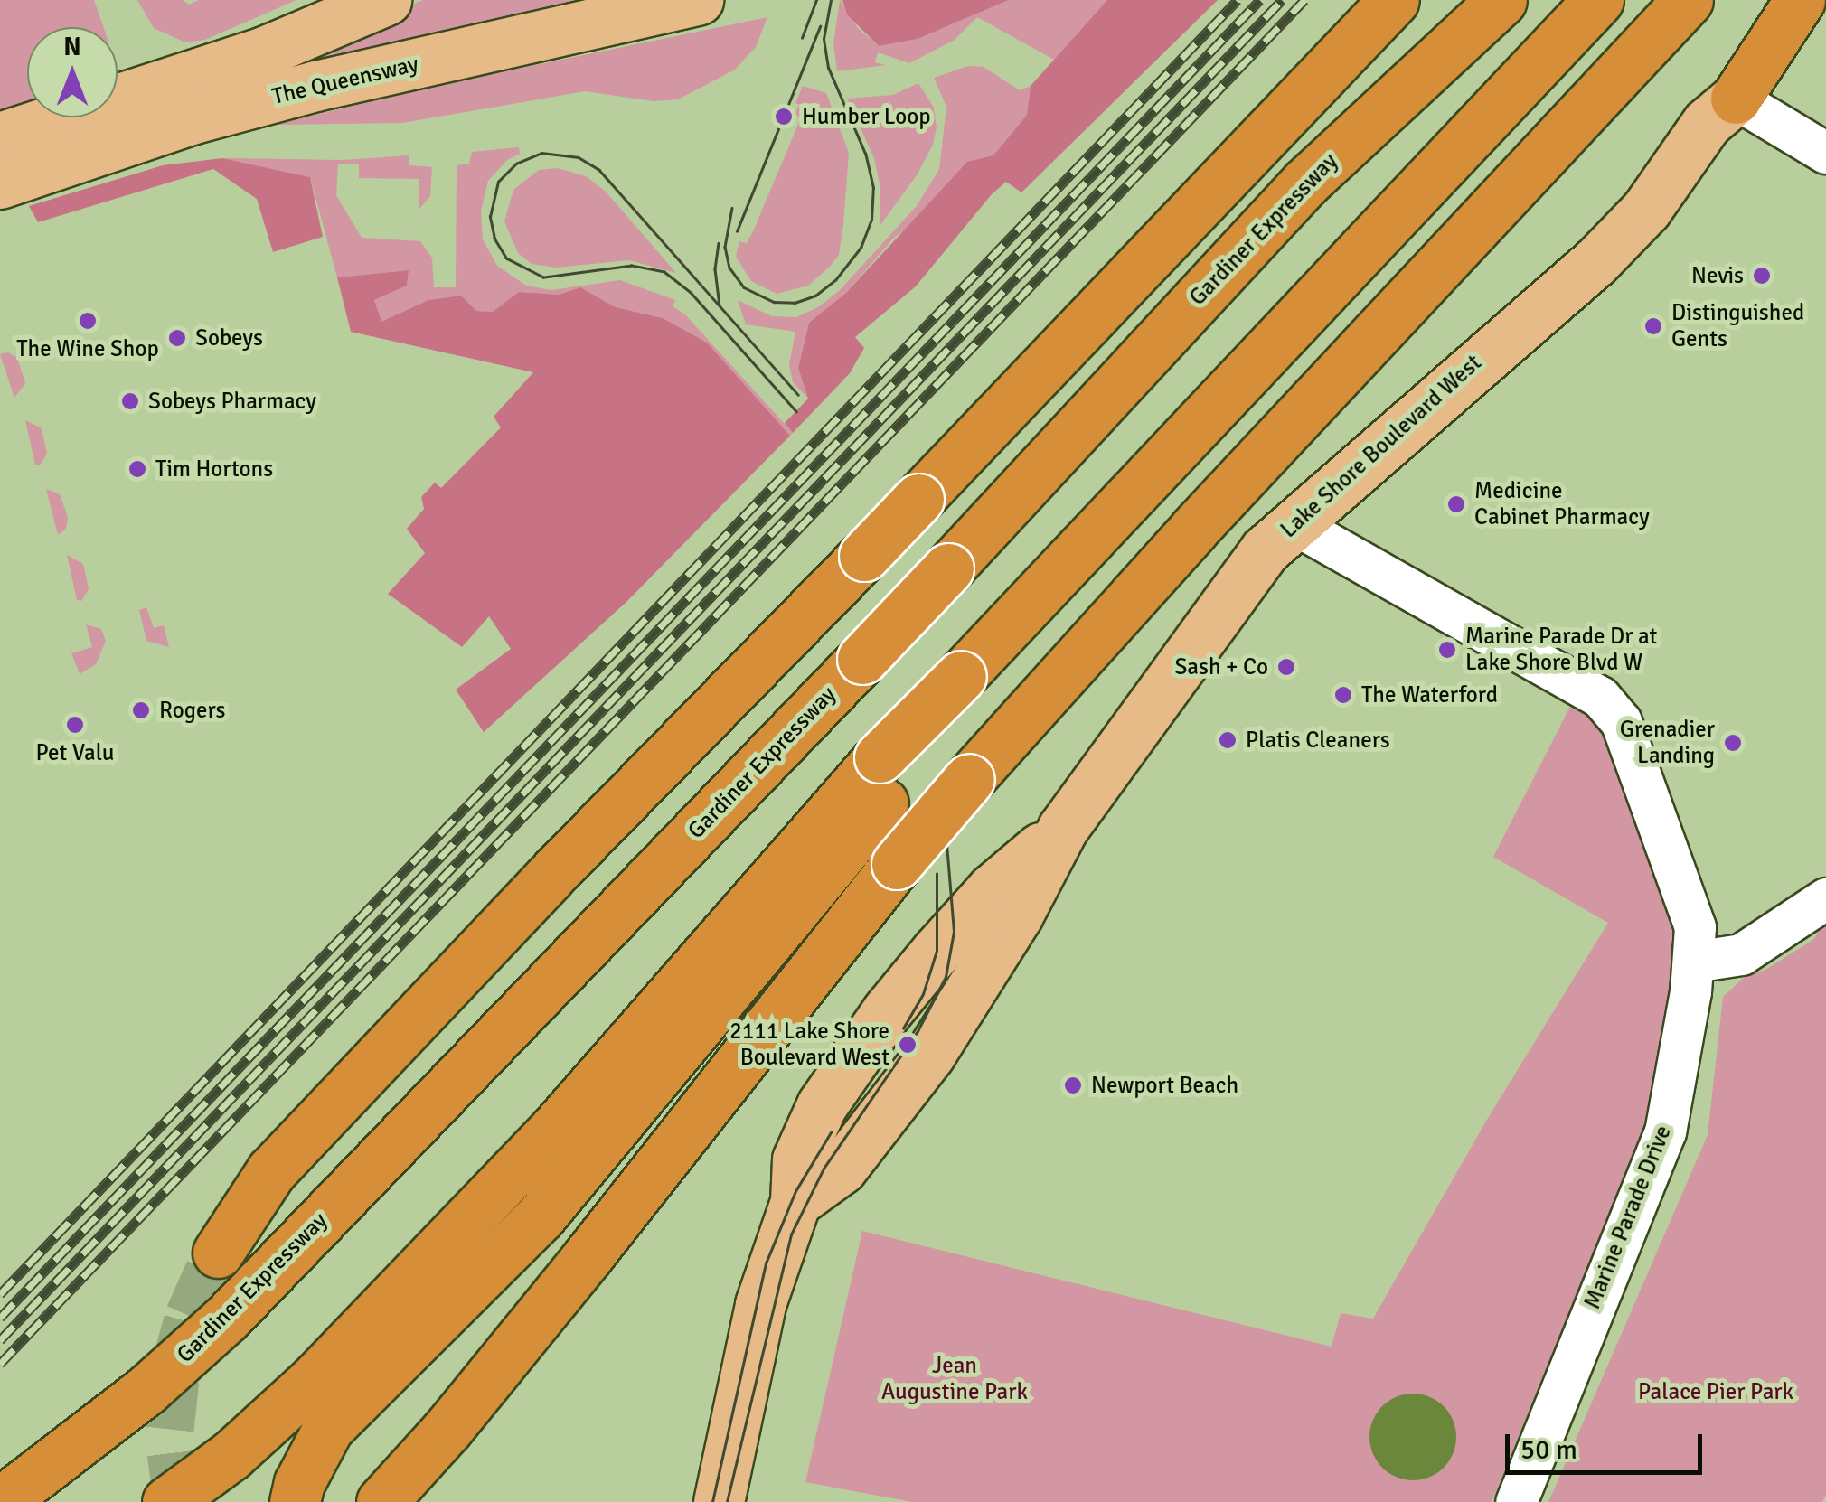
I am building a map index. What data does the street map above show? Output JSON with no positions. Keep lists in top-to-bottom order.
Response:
{
  "streets": {
    "highway": ["Gardiner Expressway"],
    "main road": ["The Queensway", "Lake Shore Boulevard West"],
    "street": ["Marine Parade Drive"]
  },
  "crossings": [
    ["Lake Shore Boulevard West", "Marine Parade Drive"]
  ],
  "parks": ["Jean Augustine Park", "Palace Pier Park"],
  "places": [
    "Humber Loop",
    "Nevis",
    "The Wine Shop",
    "Distinguished Gents",
    "Sobeys",
    "Sobeys Pharmacy",
    "Tim Hortons",
    "Medicine Cabinet Pharmacy",
    "Marine Parade Dr at Lake Shore Blvd W",
    "Sash + Co",
    "The Waterford",
    "Rogers",
    "Pet Valu",
    "Platis Cleaners",
    "Grenadier Landing",
    "2111 Lake Shore Boulevard West",
    "Newport Beach"
  ],
  "scale_bar": "50 m",
  "north": "top"
}
